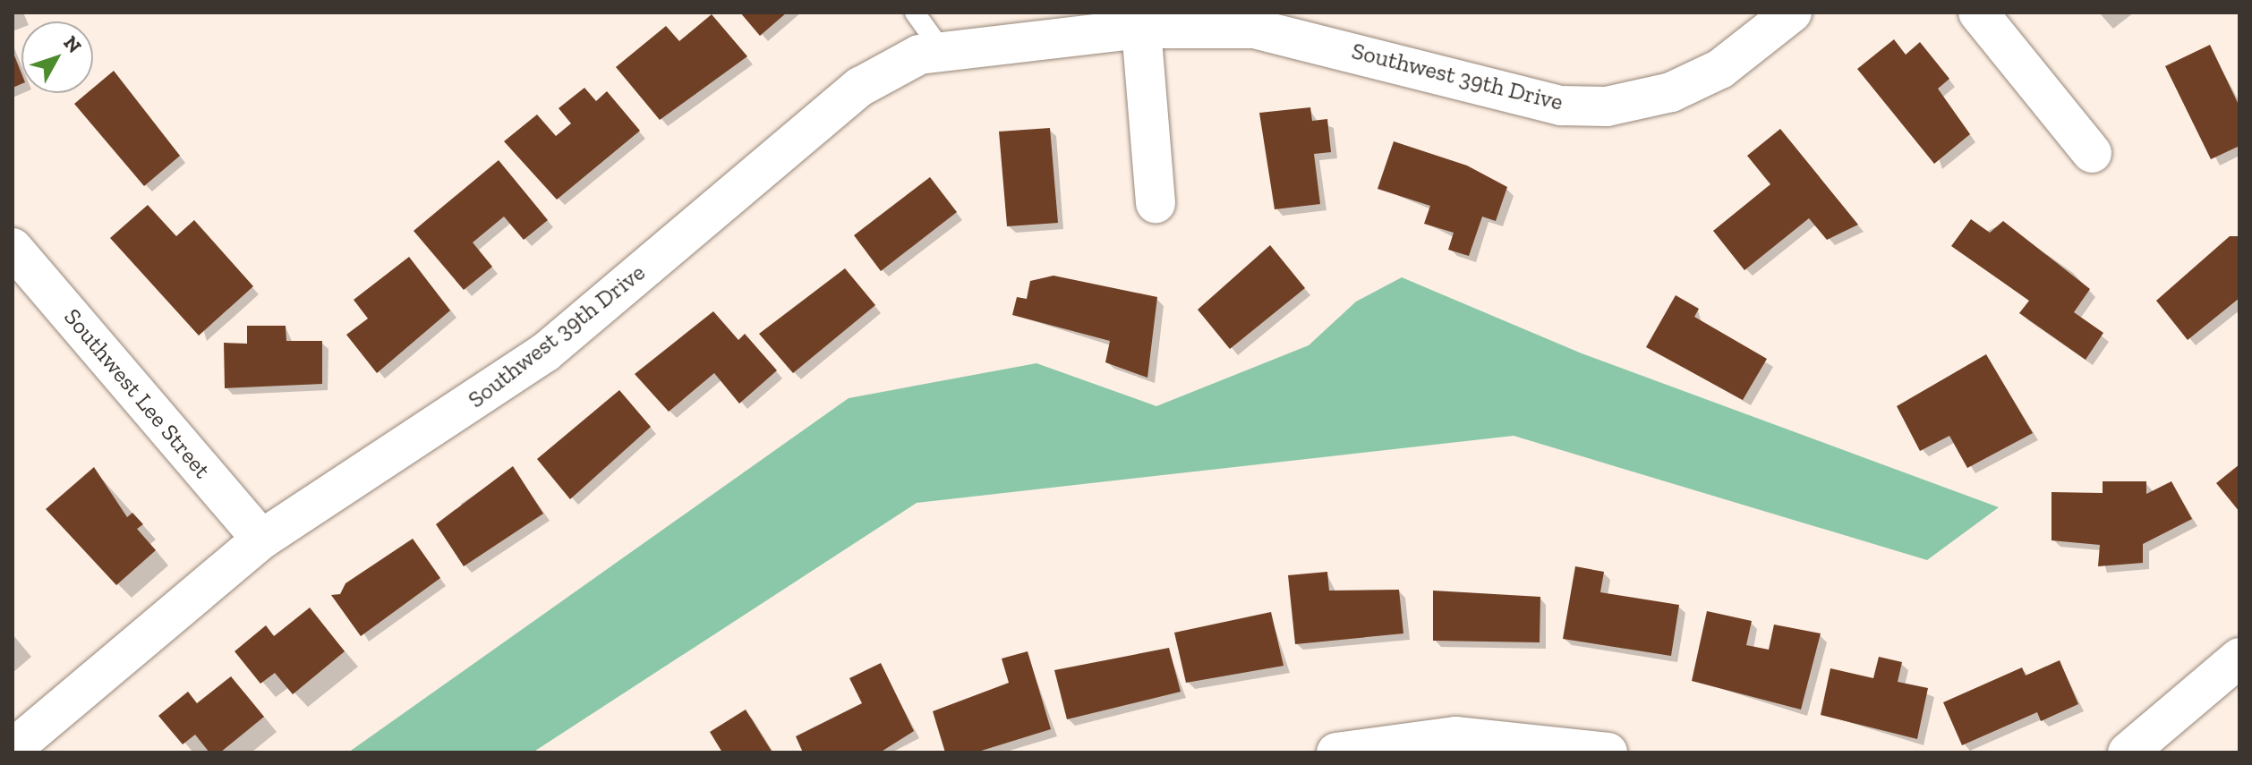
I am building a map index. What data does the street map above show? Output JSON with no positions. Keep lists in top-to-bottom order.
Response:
{
  "streets": {
    "street": ["Southwest 39th Drive", "Southwest Lee Street"]
  },
  "crossings": [
    ["Southwest 39th Drive", "Southwest Lee Street"]
  ],
  "north": "top right"
}
